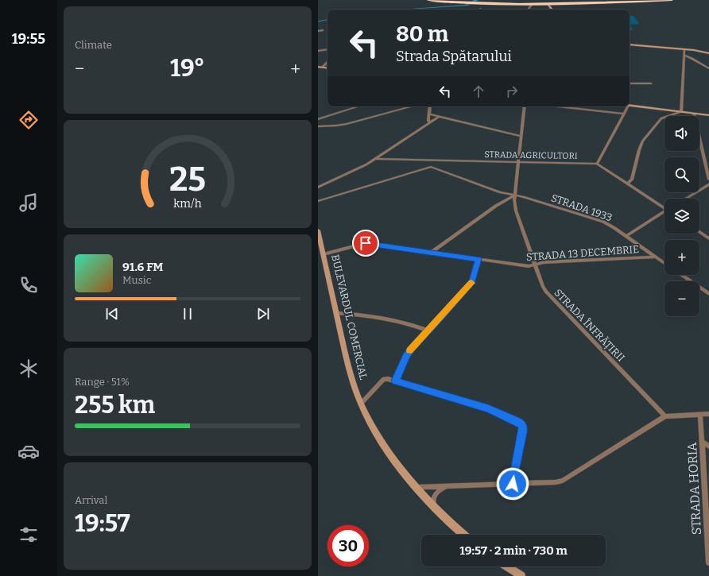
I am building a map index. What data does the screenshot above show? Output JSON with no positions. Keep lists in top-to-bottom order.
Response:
{
  "streets": {
    "main road": ["BULEVARDUL COMERCIAL"],
    "street": [
      "STRADA AGRICULTORI",
      "STRADA 1933",
      "STRADA 13 DECEMBRIE",
      "STRADA ÎNFRĂȚIRII",
      "STRADA HORIA"
    ]
  },
  "crossings": [
    ["STRADA AGRICULTORI", "STRADA ÎNFRĂȚIRII"],
    ["STRADA 1933", "STRADA 13 DECEMBRIE"],
    ["STRADA 1933", "STRADA ÎNFRĂȚIRII"],
    ["STRADA 13 DECEMBRIE", "BULEVARDUL COMERCIAL"],
    ["STRADA 13 DECEMBRIE", "STRADA ÎNFRĂȚIRII"]
  ],
  "page": {
    "tabs": "19:55",
    "tile": [
      "Climate",
      ["Range · 51%", "255 km"],
      ["Arrival", "19:57"]
    ],
    "turn": ["80 m", "Strada Spătarului"],
    "heat": ["−", "19°", "+"],
    "map_buttons": ["+", "−"],
    "song": ["91.6 FM", "Music"],
    "limit": "30",
    "trip": "19:57 · 2 min · 730 m",
    "gauge": ["25", "km/h"]
  }
}
